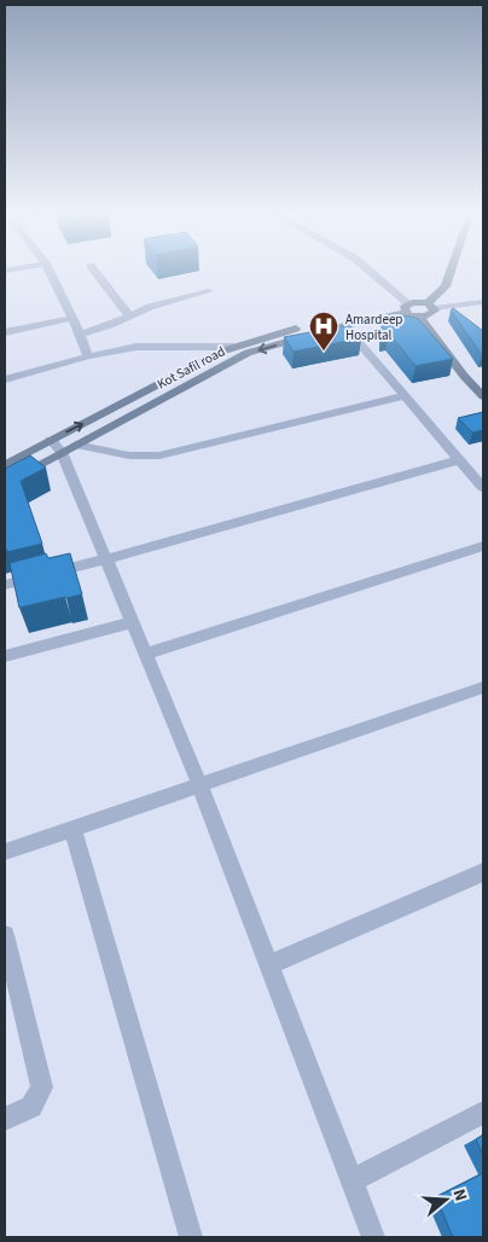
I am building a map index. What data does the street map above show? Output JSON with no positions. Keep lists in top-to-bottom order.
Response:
{
  "streets": {
    "main road": ["Kot Safil road"]
  },
  "places": {
    "hospital": ["Amardeep Hospital"]
  },
  "north": "right"
}
